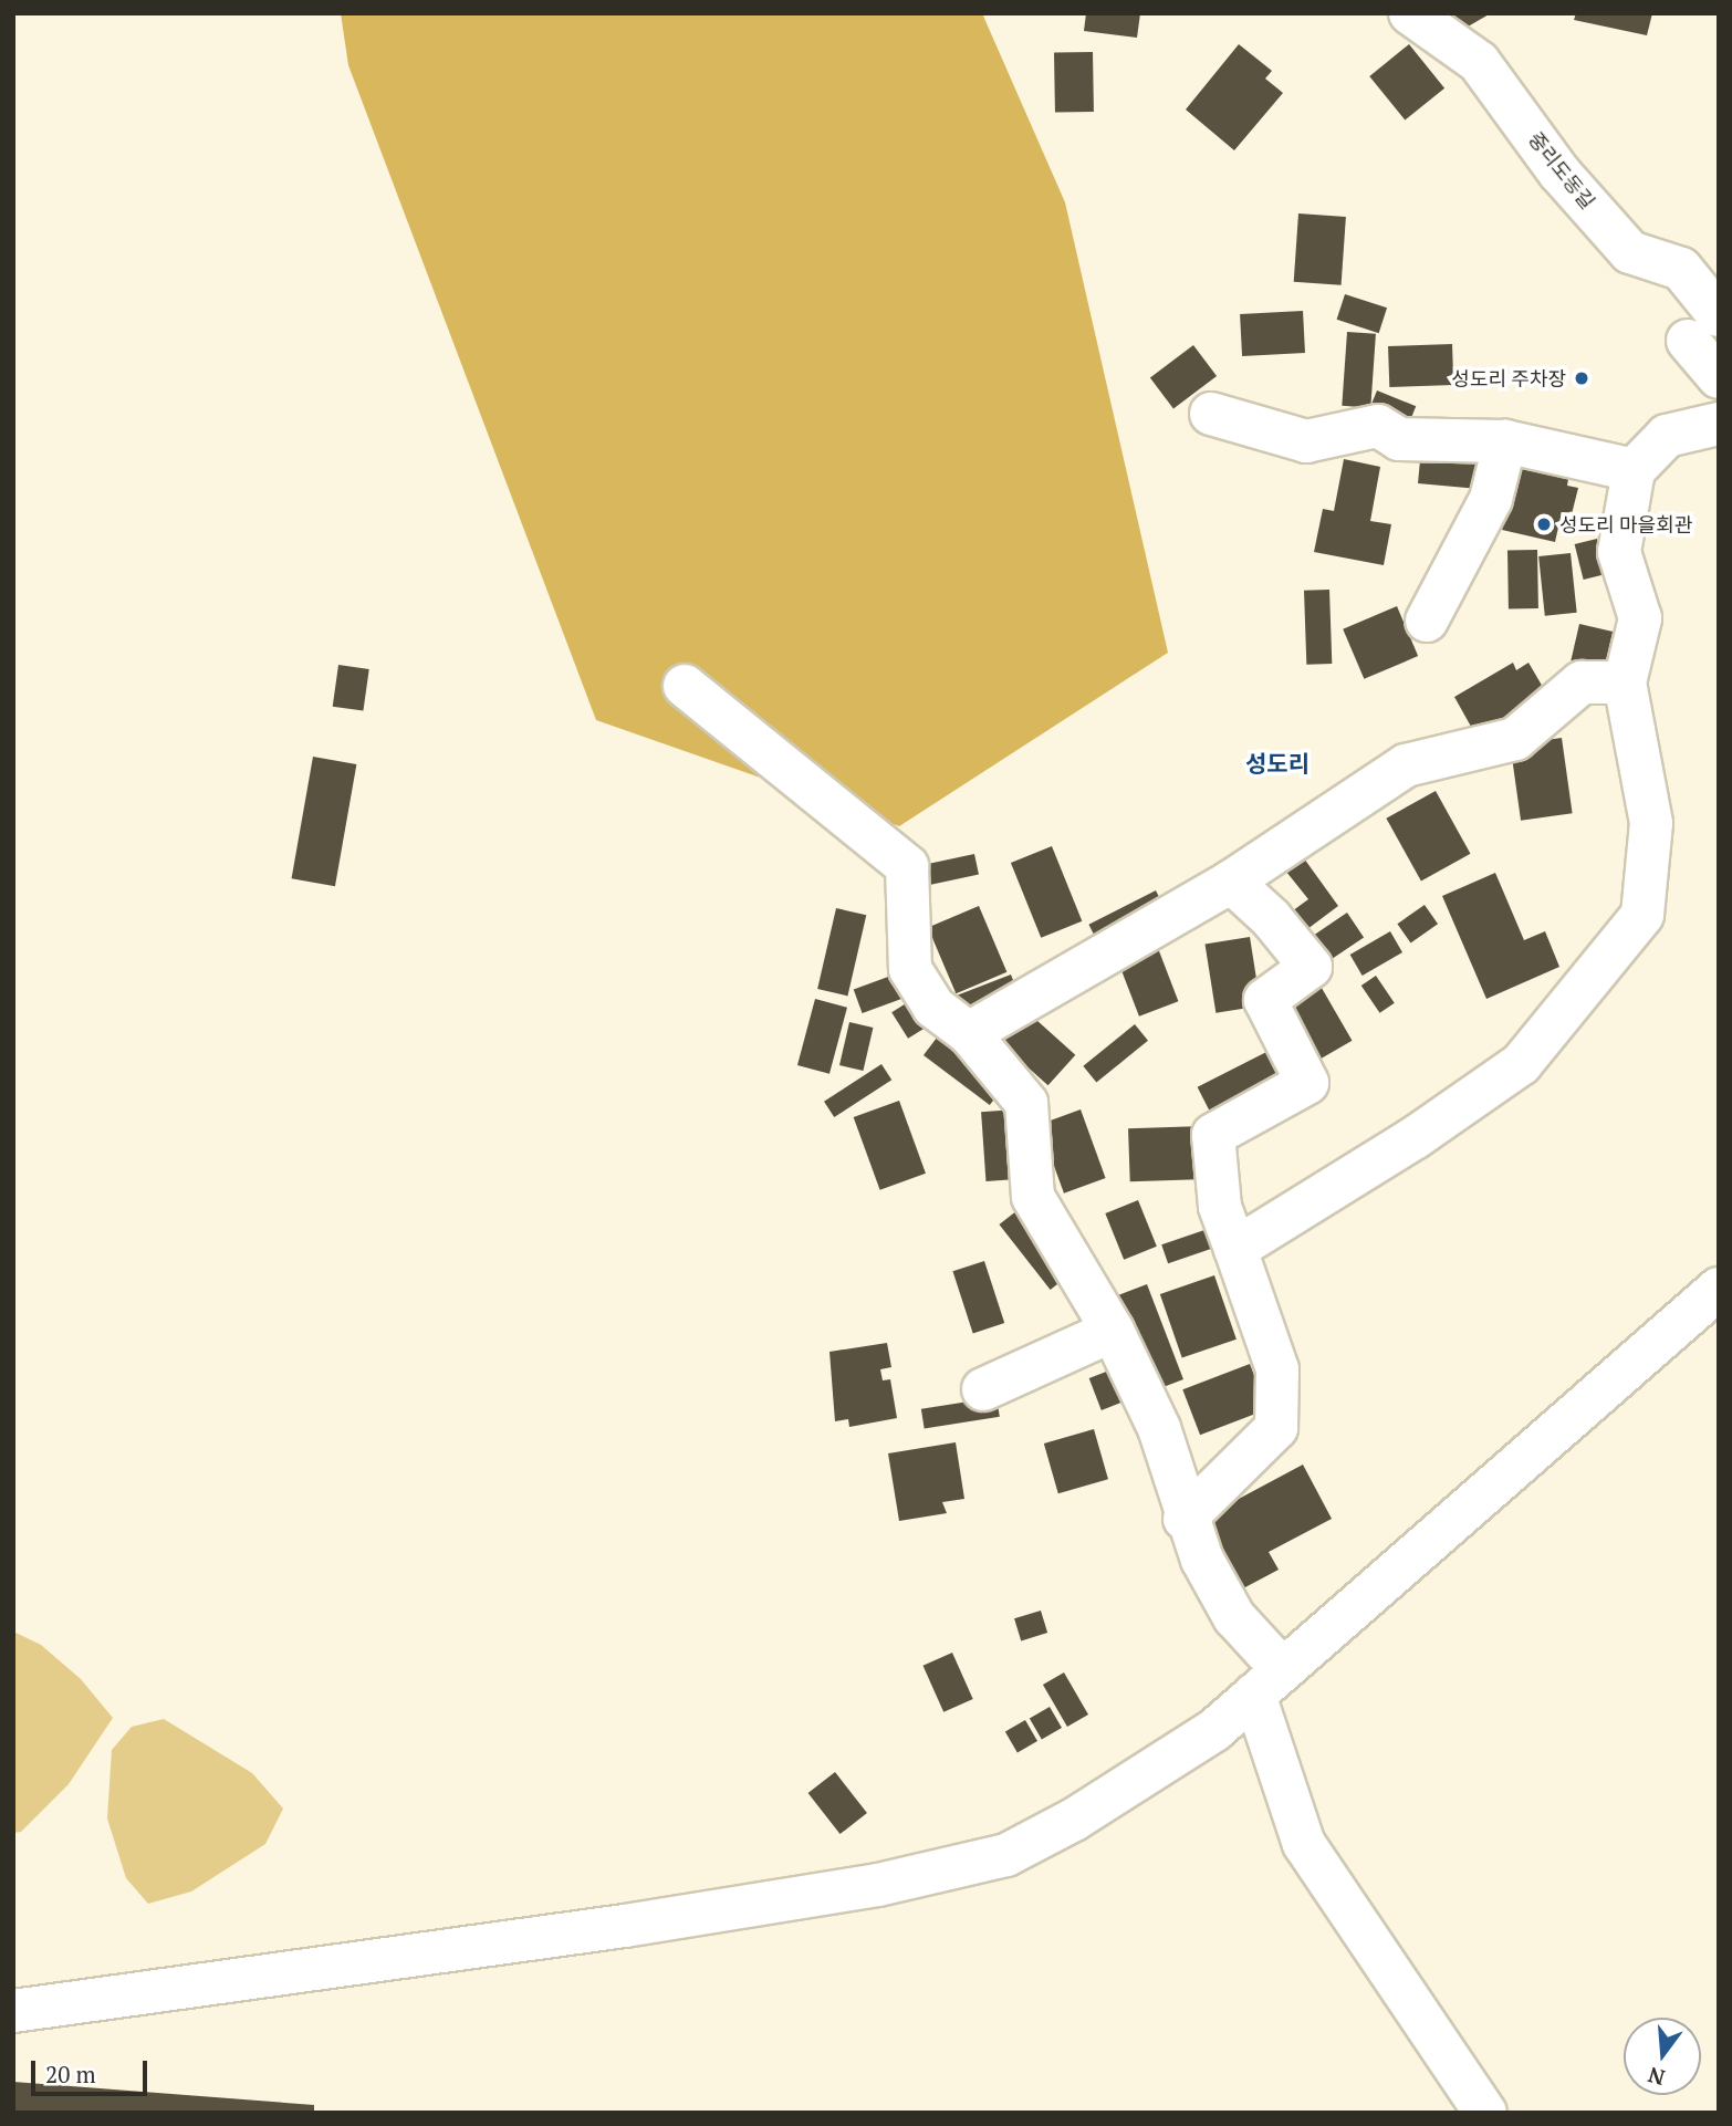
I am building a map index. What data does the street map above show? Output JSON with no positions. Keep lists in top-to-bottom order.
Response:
{
  "streets": {
    "street": ["중리도동길"]
  },
  "districts": ["성도리"],
  "places": ["성도리 주차장", "성도리 마을회관"],
  "scale_bar": "20 m",
  "north": "bottom"
}
